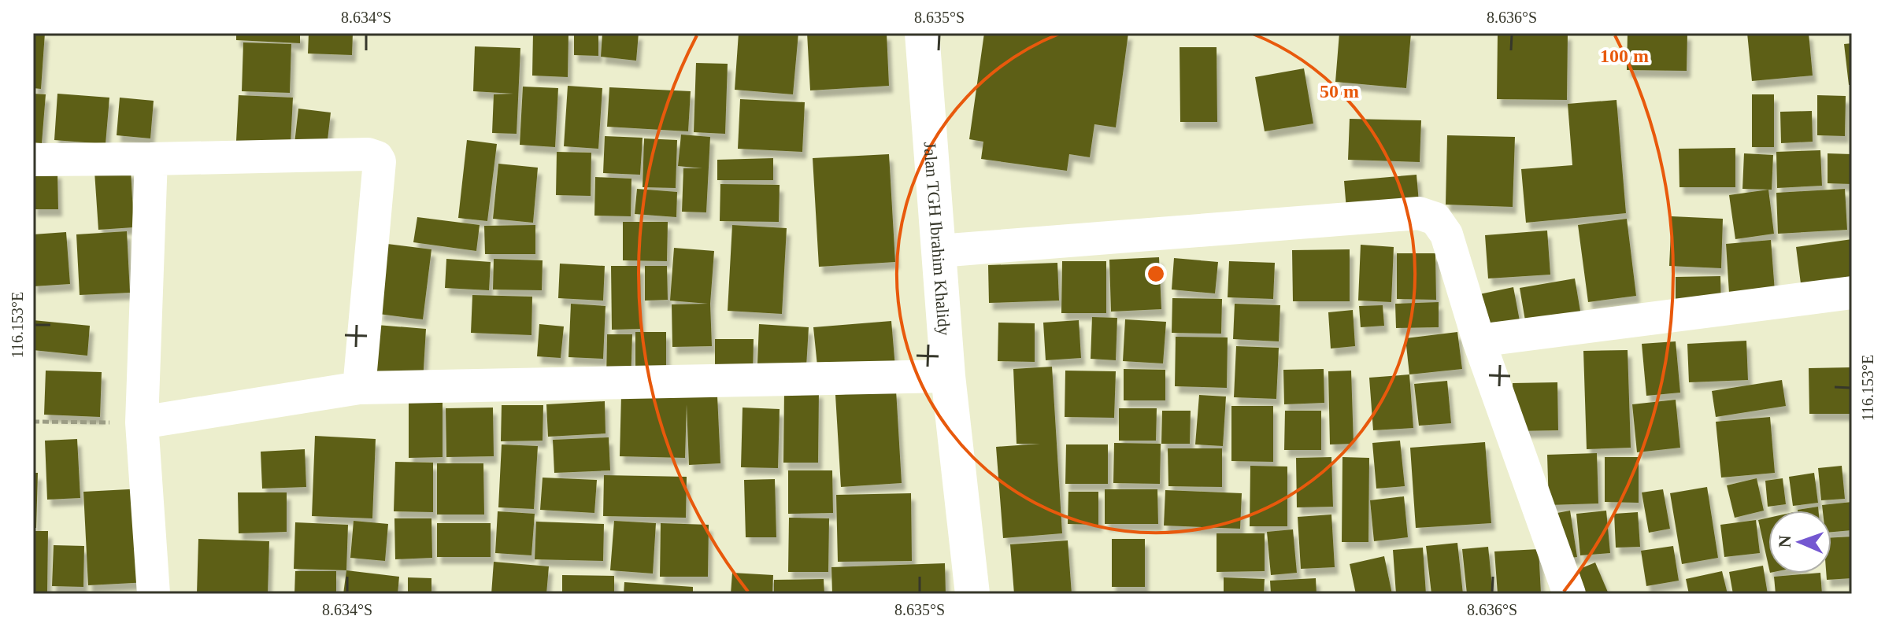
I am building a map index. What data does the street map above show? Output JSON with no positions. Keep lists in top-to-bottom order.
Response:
{
  "streets": {
    "main road": ["Jalan TGH Ibrahim Khalidy"]
  },
  "north": "left",
  "coordinates": [
    "8.634°S",
    "8.635°S",
    "8.636°S",
    "116.153°E"
  ],
  "rings": ["100 m", "50 m"]
}
